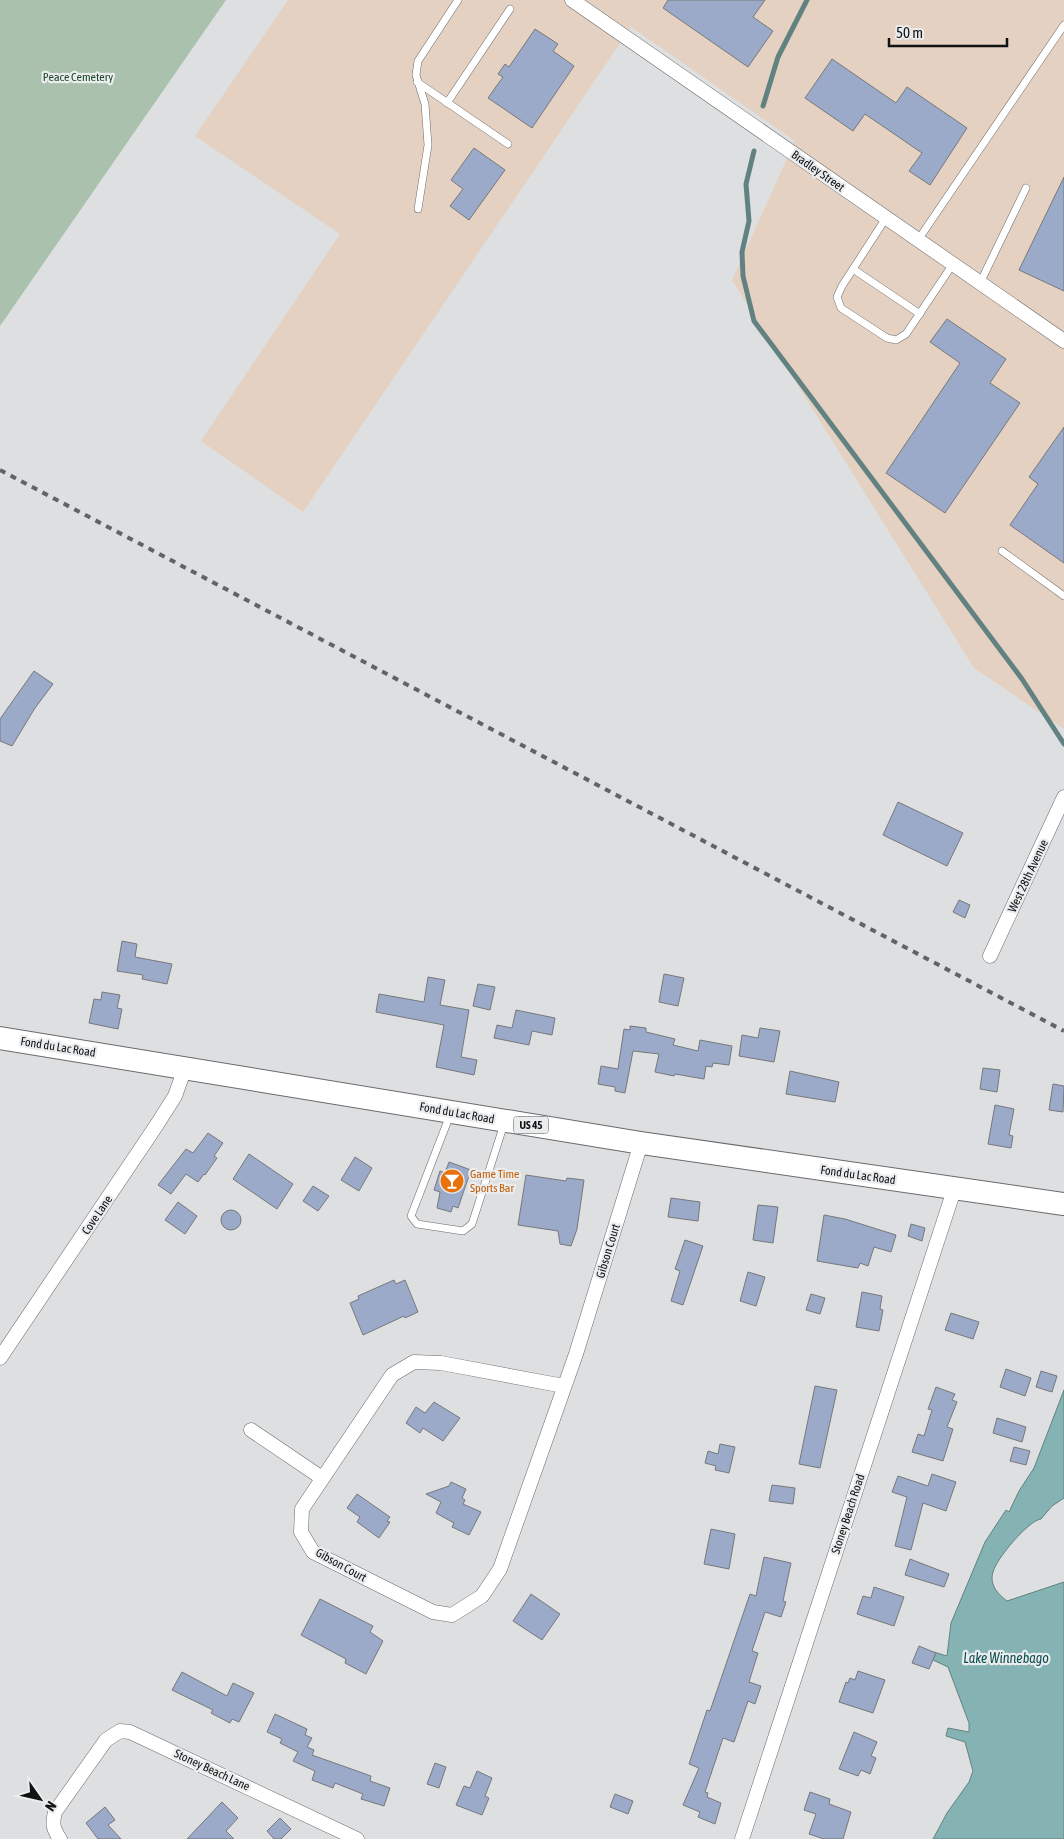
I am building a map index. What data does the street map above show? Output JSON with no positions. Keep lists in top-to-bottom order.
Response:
{
  "streets": {
    "main road": ["Fond du Lac Road", "US 45"],
    "street": [
      "Bradley Street",
      "West 28th Avenue",
      "Cove Lane",
      "Gibson Court",
      "Stoney Beach Road",
      "Stoney Beach Lane"
    ]
  },
  "crossings": [
    ["Fond du Lac Road", "Cove Lane"],
    ["Fond du Lac Road", "Gibson Court"],
    ["Fond du Lac Road", "Stoney Beach Road"]
  ],
  "water": ["Lake Winnebago"],
  "parks": ["Peace Cemetery"],
  "places": {
    "bar": ["Game Time Sports Bar"]
  },
  "scale_bar": "50 m",
  "north": "bottom right"
}
